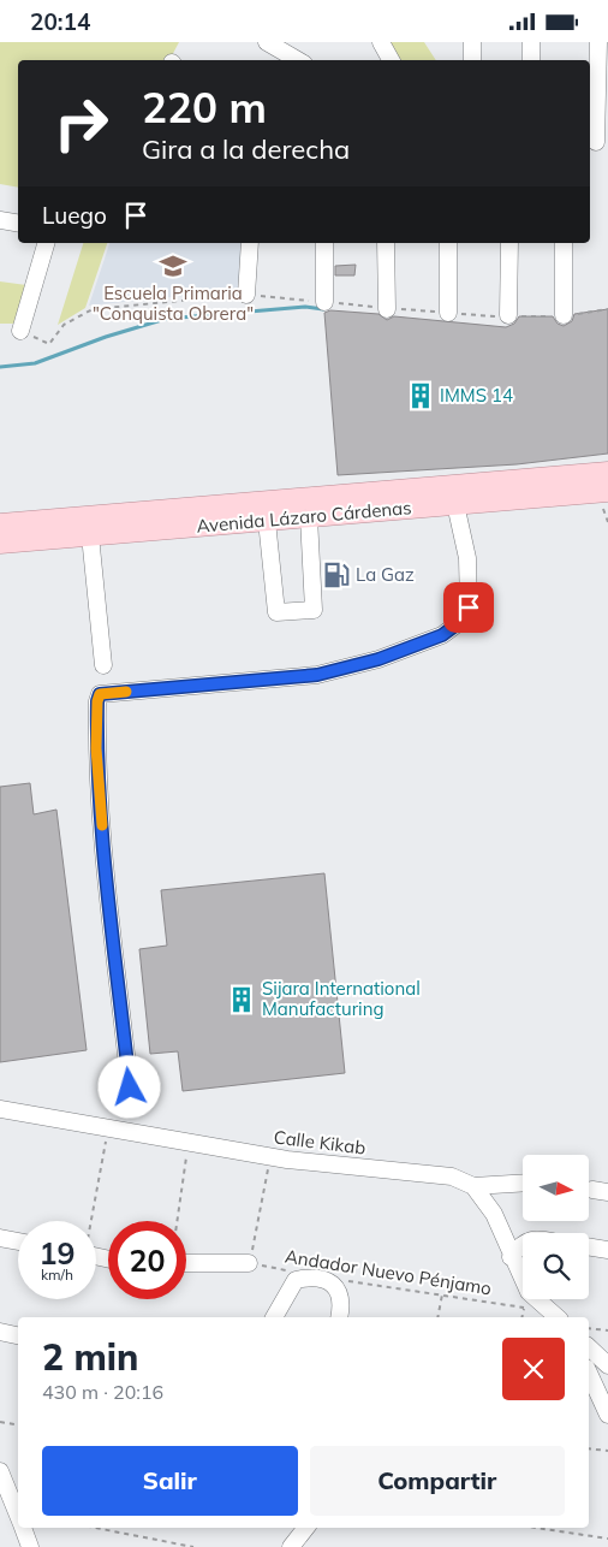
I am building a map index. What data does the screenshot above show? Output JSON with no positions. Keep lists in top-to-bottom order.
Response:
{
  "streets": {
    "main road": ["Avenida Lázaro Cárdenas"],
    "street": ["Calle Kikab"],
    "path": ["Andador Nuevo Pénjamo"]
  },
  "places": {
    "school or university": ["Escuela Primaria \"Conquista Obrera\""],
    "building": ["IMMS 14", "Sijara International Manufacturing"],
    "fuel station": ["La Gaz"]
  },
  "north": "right",
  "page": {
    "status": "20:14",
    "turn": ["220 m", "Gira a la derecha"],
    "then": "Luego",
    "speed": "19 km/h",
    "limit": "20",
    "heading": ["2 min", "430 m · 20:16"],
    "buttons": ["Salir", "Compartir"]
  }
}
